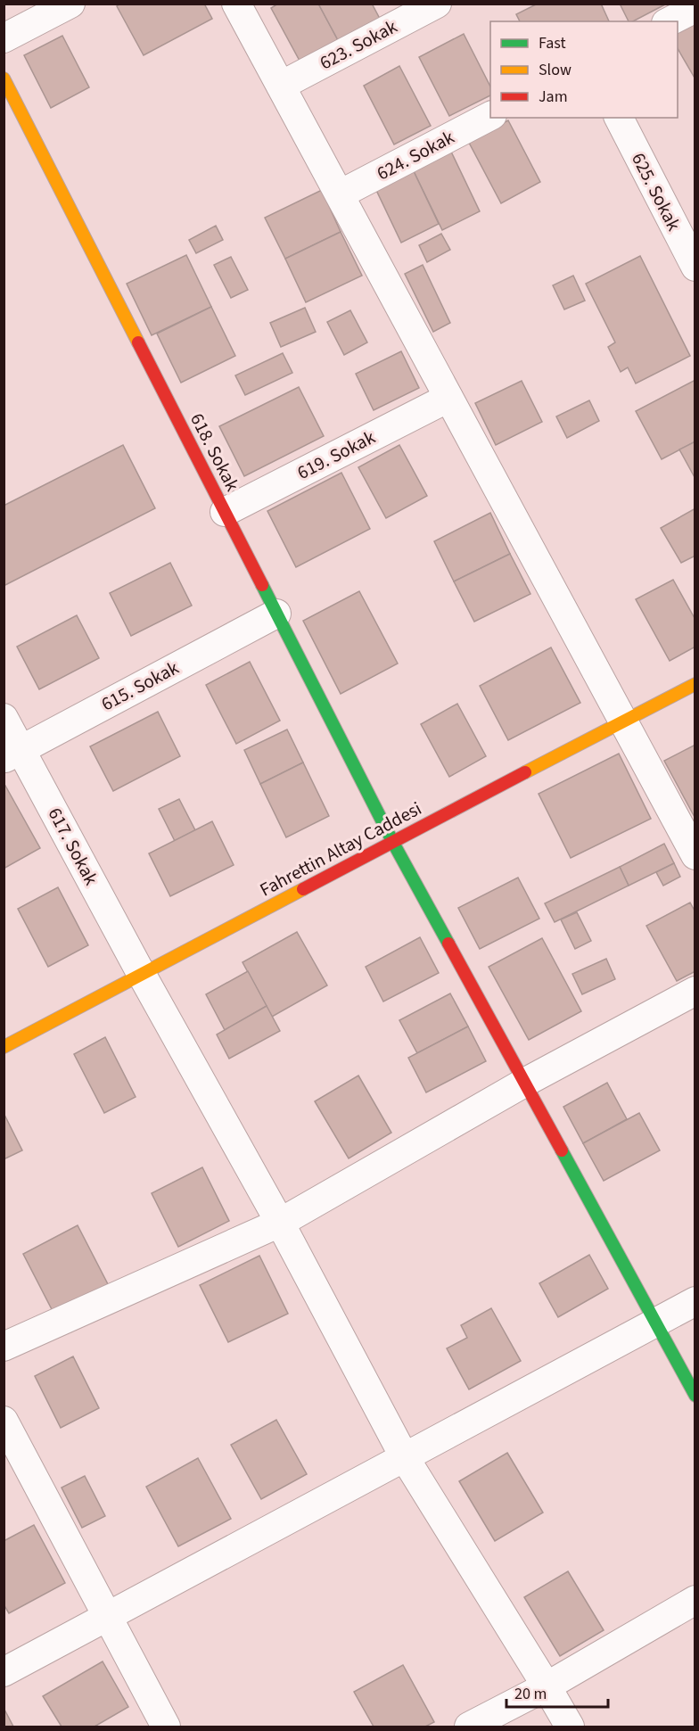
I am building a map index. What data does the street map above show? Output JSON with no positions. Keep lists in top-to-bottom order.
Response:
{
  "streets": {
    "street": [
      "623. Sokak",
      "624. Sokak",
      "625. Sokak",
      "618. Sokak",
      "619. Sokak",
      "615. Sokak",
      "617. Sokak",
      "Fahrettin Altay Caddesi"
    ]
  },
  "crossings": [
    ["618. Sokak", "619. Sokak"],
    ["618. Sokak", "615. Sokak"],
    ["618. Sokak", "Fahrettin Altay Caddesi"],
    ["615. Sokak", "617. Sokak"],
    ["617. Sokak", "Fahrettin Altay Caddesi"]
  ],
  "legend": ["Fast", "Slow", "Jam"],
  "scale_bar": "20 m"
}
